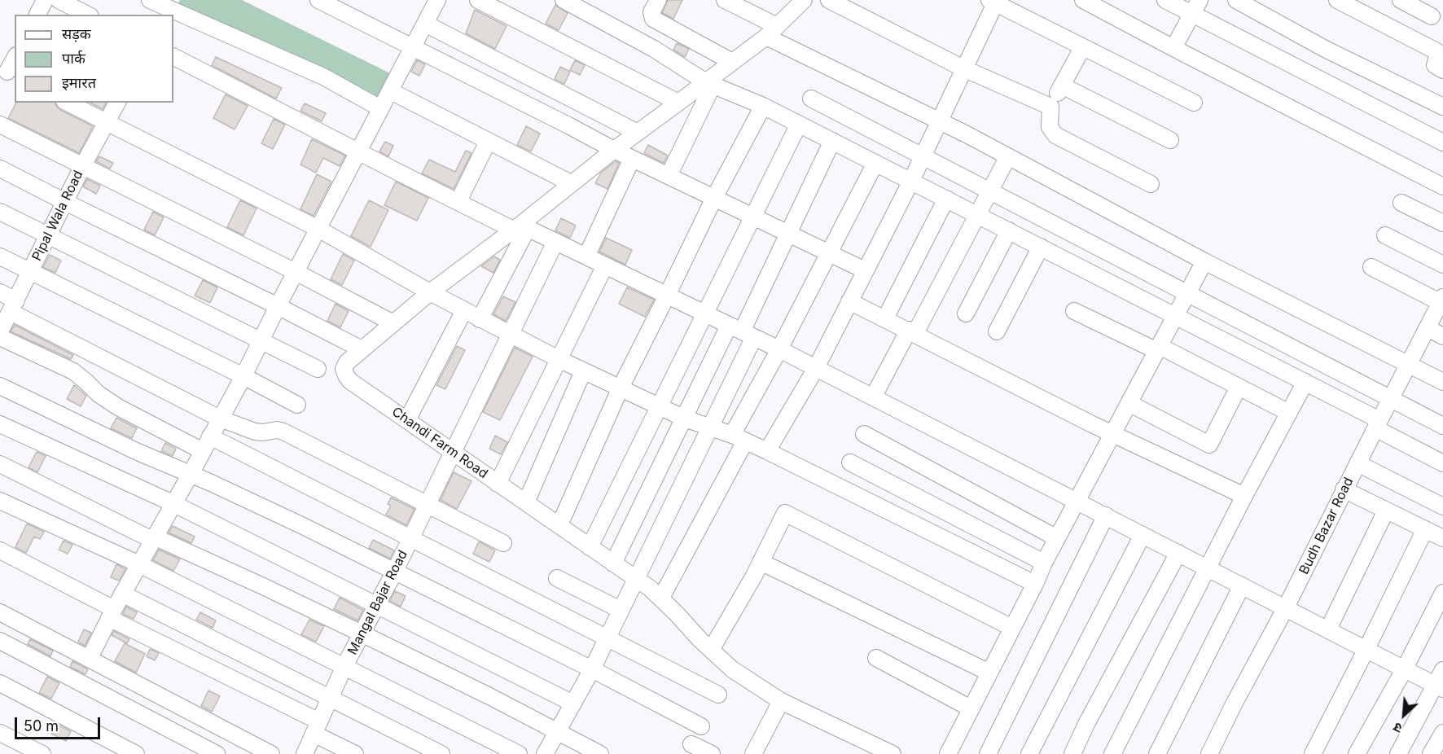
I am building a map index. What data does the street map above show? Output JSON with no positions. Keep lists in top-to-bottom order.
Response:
{
  "streets": {
    "street": [
      "Pipal Wala Road",
      "Chandi Farm Road",
      "Budh Bazar Road",
      "Mangal Bajar Road"
    ]
  },
  "crossings": [
    ["Chandi Farm Road", "Mangal Bajar Road"]
  ],
  "legend": ["सड़क", "पार्क", "इमारत"],
  "scale_bar": "50 m",
  "north": "bottom left"
}
